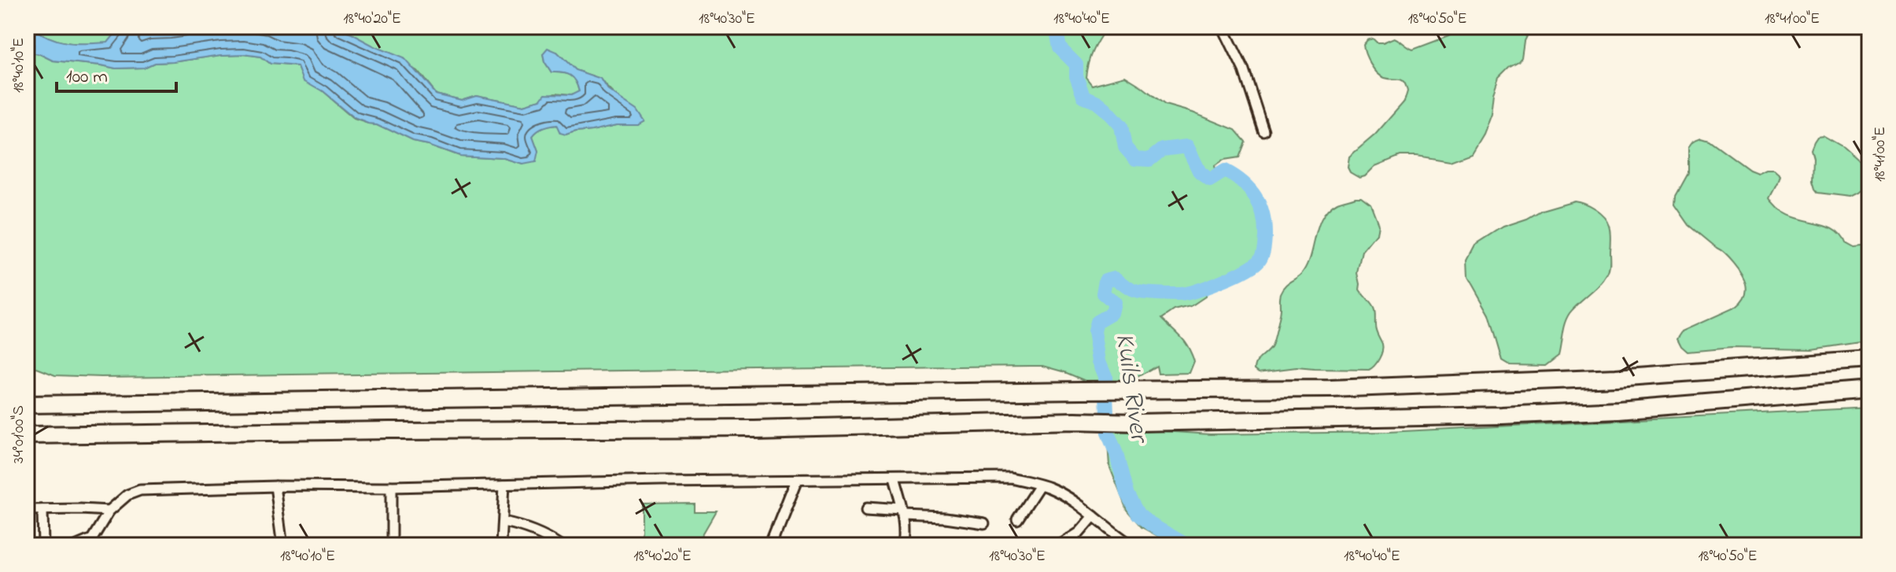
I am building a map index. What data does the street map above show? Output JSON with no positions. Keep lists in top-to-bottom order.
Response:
{
  "water": ["Kuils River"],
  "scale_bar": "100 m",
  "coordinates": [
    "18°40'20\"E",
    "18°40'30\"E",
    "18°40'40\"E",
    "18°40'50\"E",
    "18°41'00\"E",
    "18°40'10\"E",
    "34°01'00\"S"
  ]
}
